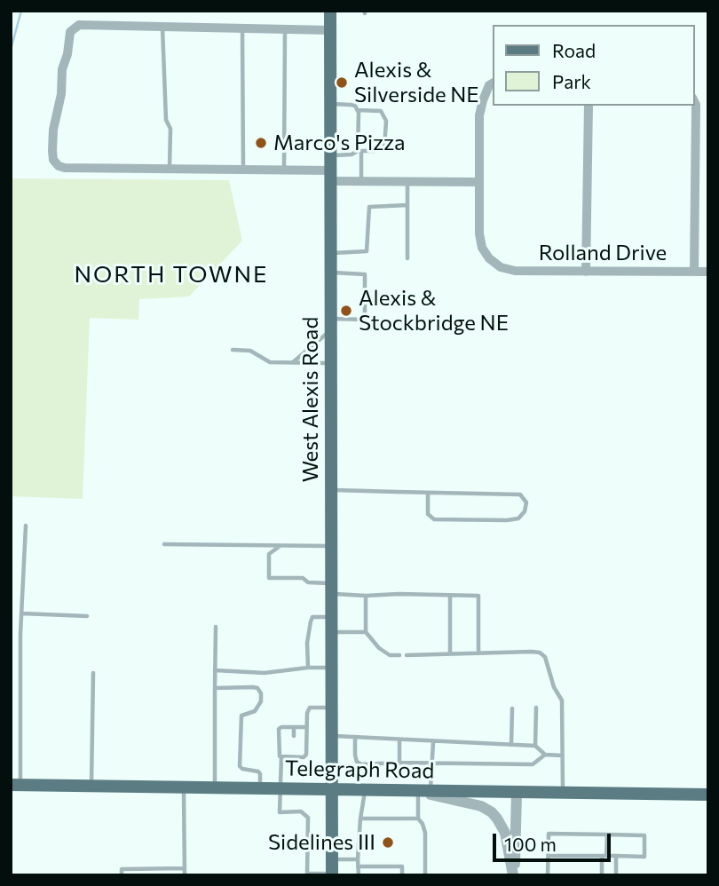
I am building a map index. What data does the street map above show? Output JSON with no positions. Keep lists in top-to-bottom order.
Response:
{
  "streets": {
    "main road": ["West Alexis Road", "Telegraph Road"],
    "street": ["Rolland Drive"]
  },
  "crossings": [
    ["West Alexis Road", "Telegraph Road"]
  ],
  "districts": ["NORTH TOWNE"],
  "places": [
    "Alexis & Silverside NE",
    "Marco's Pizza",
    "Alexis & Stockbridge NE",
    "Sidelines III"
  ],
  "legend": ["Road", "Park"],
  "scale_bar": "100 m"
}
